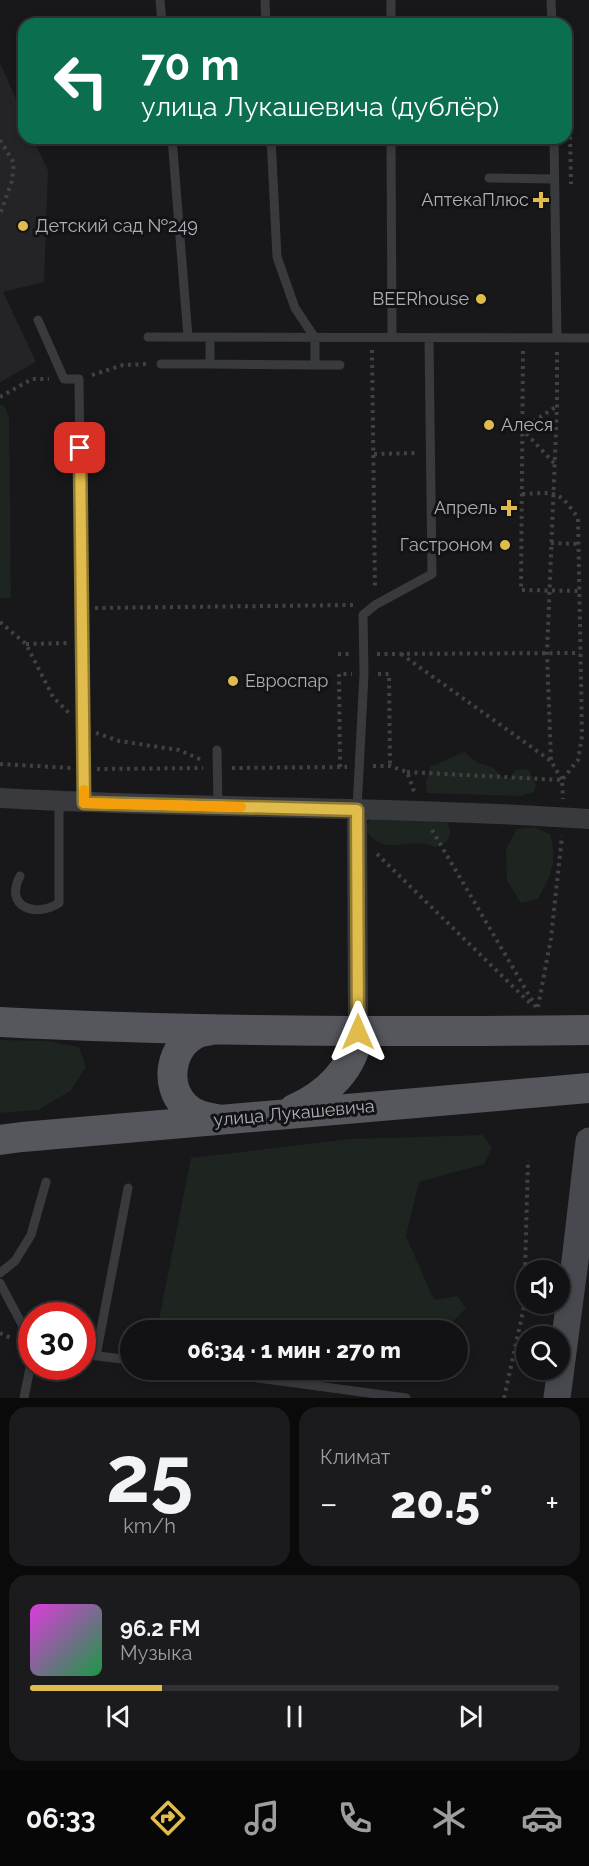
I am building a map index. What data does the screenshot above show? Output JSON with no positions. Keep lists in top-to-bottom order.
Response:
{
  "streets": {
    "main road": ["улица Лукашевича"]
  },
  "places": {
    "health": ["АптекаПлюс", "Апрель"],
    "other": [
      "Детский сад №249",
      "BEERhouse",
      "Алеся",
      "Гастроном",
      "Евроспар"
    ]
  },
  "page": {
    "turn": ["70 m", "улица Лукашевича (дублёр)"],
    "limit": "30",
    "trip": "06:34 · 1 мин · 270 m",
    "tile": [
      ["25", "km/h"],
      "Климат"
    ],
    "heat": ["−", "20.5°", "+"],
    "song": ["96.2 FM", "Музыка"],
    "tabs": "06:33"
  }
}
